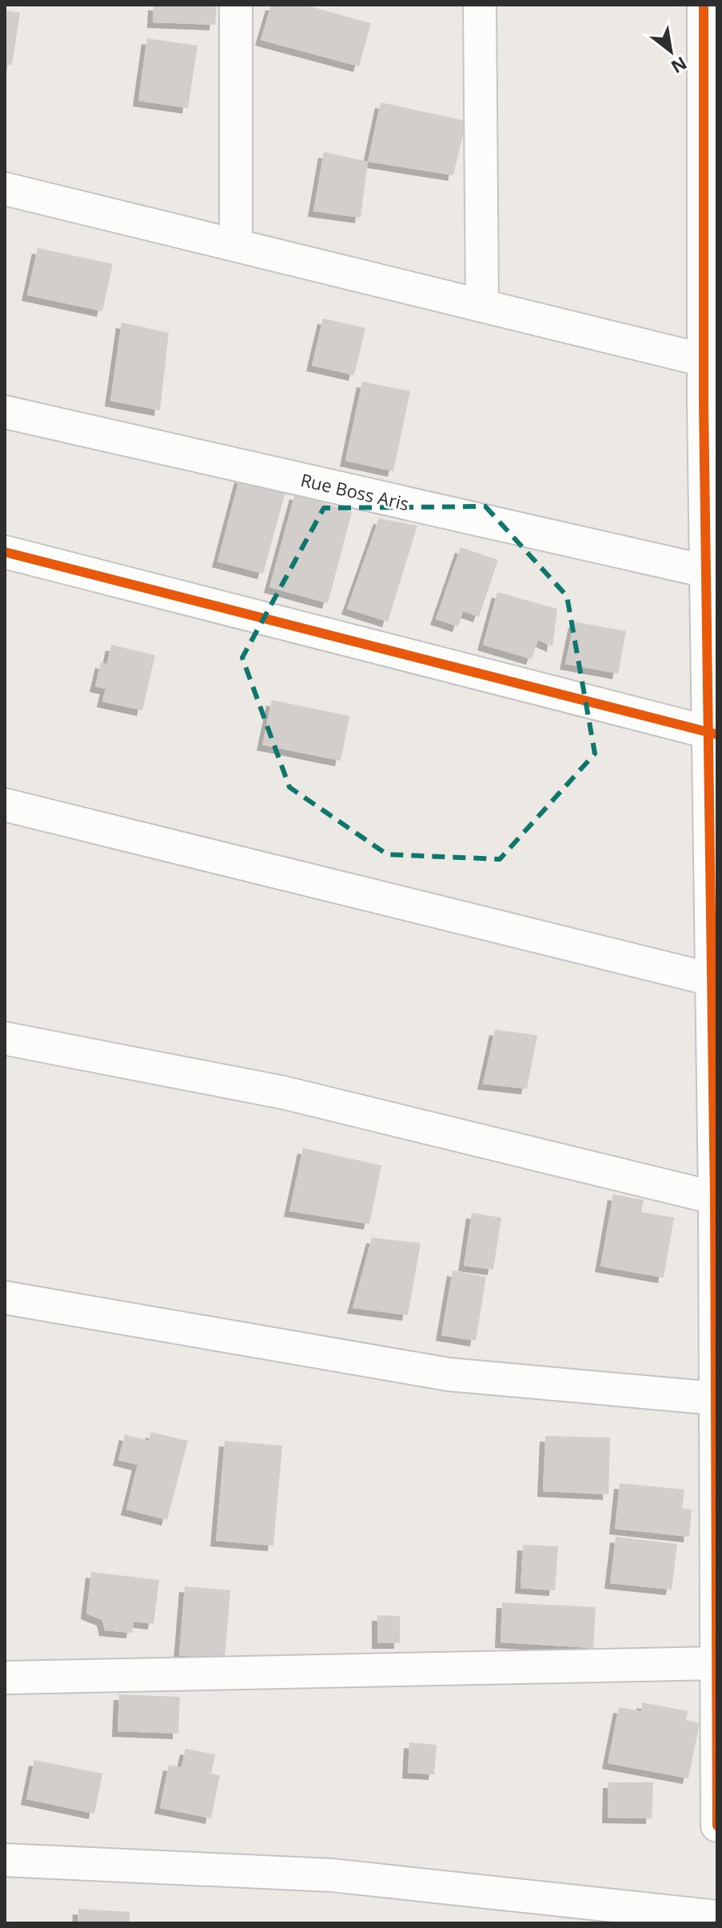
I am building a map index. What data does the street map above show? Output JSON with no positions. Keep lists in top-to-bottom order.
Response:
{
  "streets": {
    "street": ["Rue Boss Aris"]
  },
  "north": "bottom right"
}
